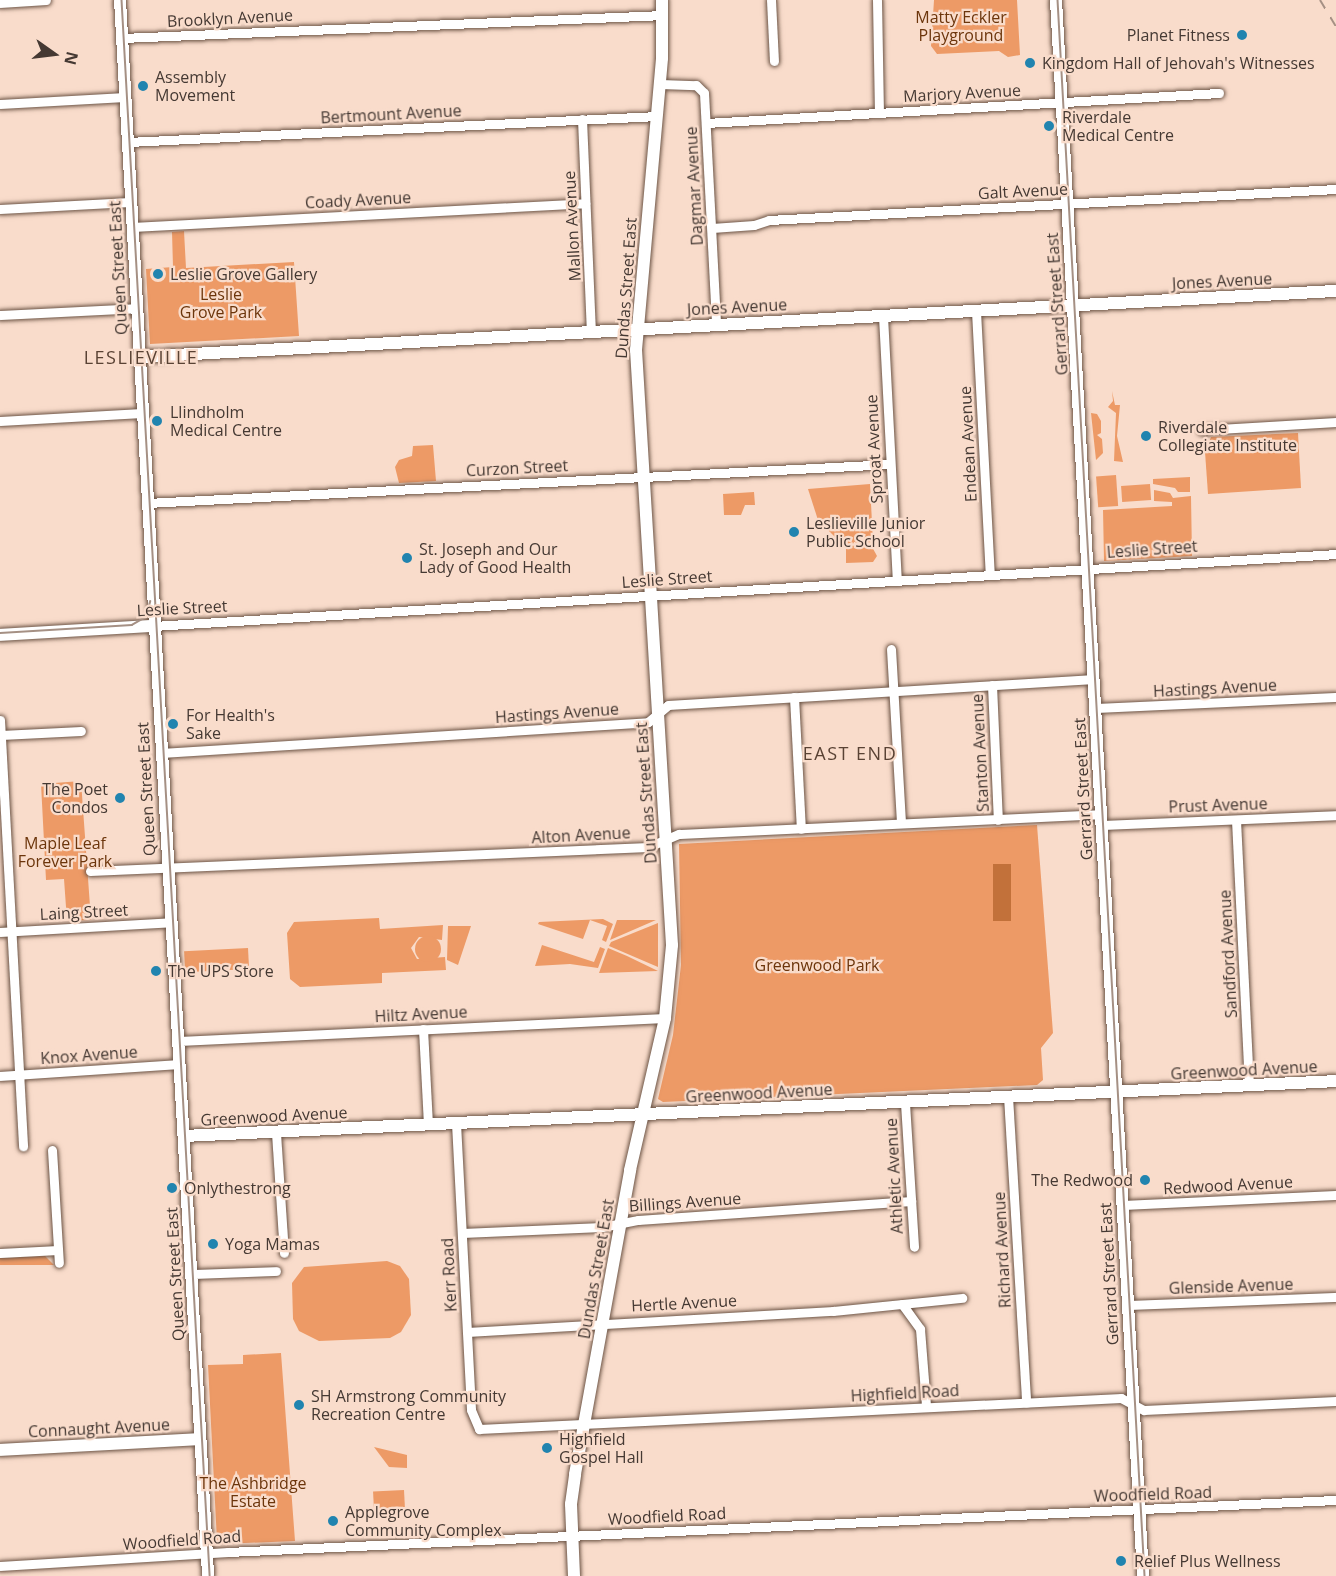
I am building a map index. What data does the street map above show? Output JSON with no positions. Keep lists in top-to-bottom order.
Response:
{
  "streets": {
    "street": [
      "Brooklyn Avenue",
      "Marjory Avenue",
      "Bertmount Avenue",
      "Dagmar Avenue",
      "Galt Avenue",
      "Coady Avenue",
      "Mallon Avenue",
      "Queen Street East",
      "Jones Avenue",
      "Dundas Street East",
      "Gerrard Street East",
      "Endean Avenue",
      "Sproat Avenue",
      "Curzon Street",
      "Leslie Street",
      "Hastings Avenue",
      "Stanton Avenue",
      "Prust Avenue",
      "Alton Avenue",
      "Laing Street",
      "Sandford Avenue",
      "Hiltz Avenue",
      "Knox Avenue",
      "Greenwood Avenue",
      "Athletic Avenue",
      "Redwood Avenue",
      "Billings Avenue",
      "Richard Avenue",
      "Kerr Road",
      "Glenside Avenue",
      "Hertle Avenue",
      "Highfield Road",
      "Connaught Avenue",
      "Woodfield Road"
    ]
  },
  "crossings": [
    ["Brooklyn Avenue", "Queen Street East"],
    ["Brooklyn Avenue", "Dundas Street East"],
    ["Marjory Avenue", "Dagmar Avenue"],
    ["Marjory Avenue", "Gerrard Street East"],
    ["Bertmount Avenue", "Mallon Avenue"],
    ["Bertmount Avenue", "Queen Street East"],
    ["Bertmount Avenue", "Dundas Street East"],
    ["Dagmar Avenue", "Galt Avenue"],
    ["Dagmar Avenue", "Jones Avenue"],
    ["Dagmar Avenue", "Dundas Street East"],
    ["Galt Avenue", "Gerrard Street East"],
    ["Coady Avenue", "Mallon Avenue"],
    ["Coady Avenue", "Queen Street East"],
    ["Mallon Avenue", "Jones Avenue"],
    ["Queen Street East", "Jones Avenue"],
    ["Queen Street East", "Curzon Street"],
    ["Queen Street East", "Leslie Street"],
    ["Queen Street East", "Hastings Avenue"],
    ["Queen Street East", "Alton Avenue"],
    ["Queen Street East", "Laing Street"],
    ["Queen Street East", "Hiltz Avenue"],
    ["Queen Street East", "Knox Avenue"],
    ["Queen Street East", "Greenwood Avenue"],
    ["Queen Street East", "Connaught Avenue"],
    ["Queen Street East", "Woodfield Road"],
    ["Jones Avenue", "Dundas Street East"],
    ["Jones Avenue", "Gerrard Street East"],
    ["Jones Avenue", "Endean Avenue"],
    ["Jones Avenue", "Sproat Avenue"],
    ["Dundas Street East", "Curzon Street"],
    ["Dundas Street East", "Leslie Street"],
    ["Dundas Street East", "Hastings Avenue"],
    ["Dundas Street East", "Alton Avenue"],
    ["Dundas Street East", "Hiltz Avenue"],
    ["Dundas Street East", "Greenwood Avenue"],
    ["Dundas Street East", "Billings Avenue"],
    ["Dundas Street East", "Hertle Avenue"],
    ["Dundas Street East", "Highfield Road"],
    ["Dundas Street East", "Woodfield Road"],
    ["Gerrard Street East", "Leslie Street"],
    ["Gerrard Street East", "Hastings Avenue"],
    ["Gerrard Street East", "Prust Avenue"],
    ["Gerrard Street East", "Alton Avenue"],
    ["Gerrard Street East", "Greenwood Avenue"],
    ["Gerrard Street East", "Redwood Avenue"],
    ["Gerrard Street East", "Glenside Avenue"],
    ["Gerrard Street East", "Highfield Road"],
    ["Gerrard Street East", "Woodfield Road"],
    ["Endean Avenue", "Leslie Street"],
    ["Sproat Avenue", "Curzon Street"],
    ["Sproat Avenue", "Leslie Street"],
    ["Hastings Avenue", "Stanton Avenue"],
    ["Stanton Avenue", "Alton Avenue"],
    ["Prust Avenue", "Alton Avenue"],
    ["Prust Avenue", "Sandford Avenue"],
    ["Sandford Avenue", "Greenwood Avenue"],
    ["Greenwood Avenue", "Athletic Avenue"],
    ["Greenwood Avenue", "Richard Avenue"],
    ["Greenwood Avenue", "Kerr Road"],
    ["Athletic Avenue", "Billings Avenue"],
    ["Billings Avenue", "Kerr Road"],
    ["Richard Avenue", "Highfield Road"],
    ["Kerr Road", "Hertle Avenue"],
    ["Kerr Road", "Highfield Road"]
  ],
  "districts": ["LESLIEVILLE", "EAST END"],
  "parks": [
    "Matty Eckler Playground",
    "Leslie Grove Park",
    "Maple Leaf Forever Park",
    "Greenwood Park",
    "The Ashbridge Estate"
  ],
  "places": [
    "Planet Fitness",
    "Kingdom Hall of Jehovah's Witnesses",
    "Assembly Movement",
    "Riverdale Medical Centre",
    "Leslie Grove Gallery",
    "Llindholm Medical Centre",
    "Riverdale Collegiate Institute",
    "Leslieville Junior Public School",
    "St. Joseph and Our Lady of Good Health",
    "For Health's Sake",
    "The Poet Condos",
    "The UPS Store",
    "The Redwood",
    "Onlythestrong",
    "Yoga Mamas",
    "SH Armstrong Community Recreation Centre",
    "Highfield Gospel Hall",
    "Applegrove Community Complex",
    "Relief Plus Wellness"
  ],
  "north": "right"
}
